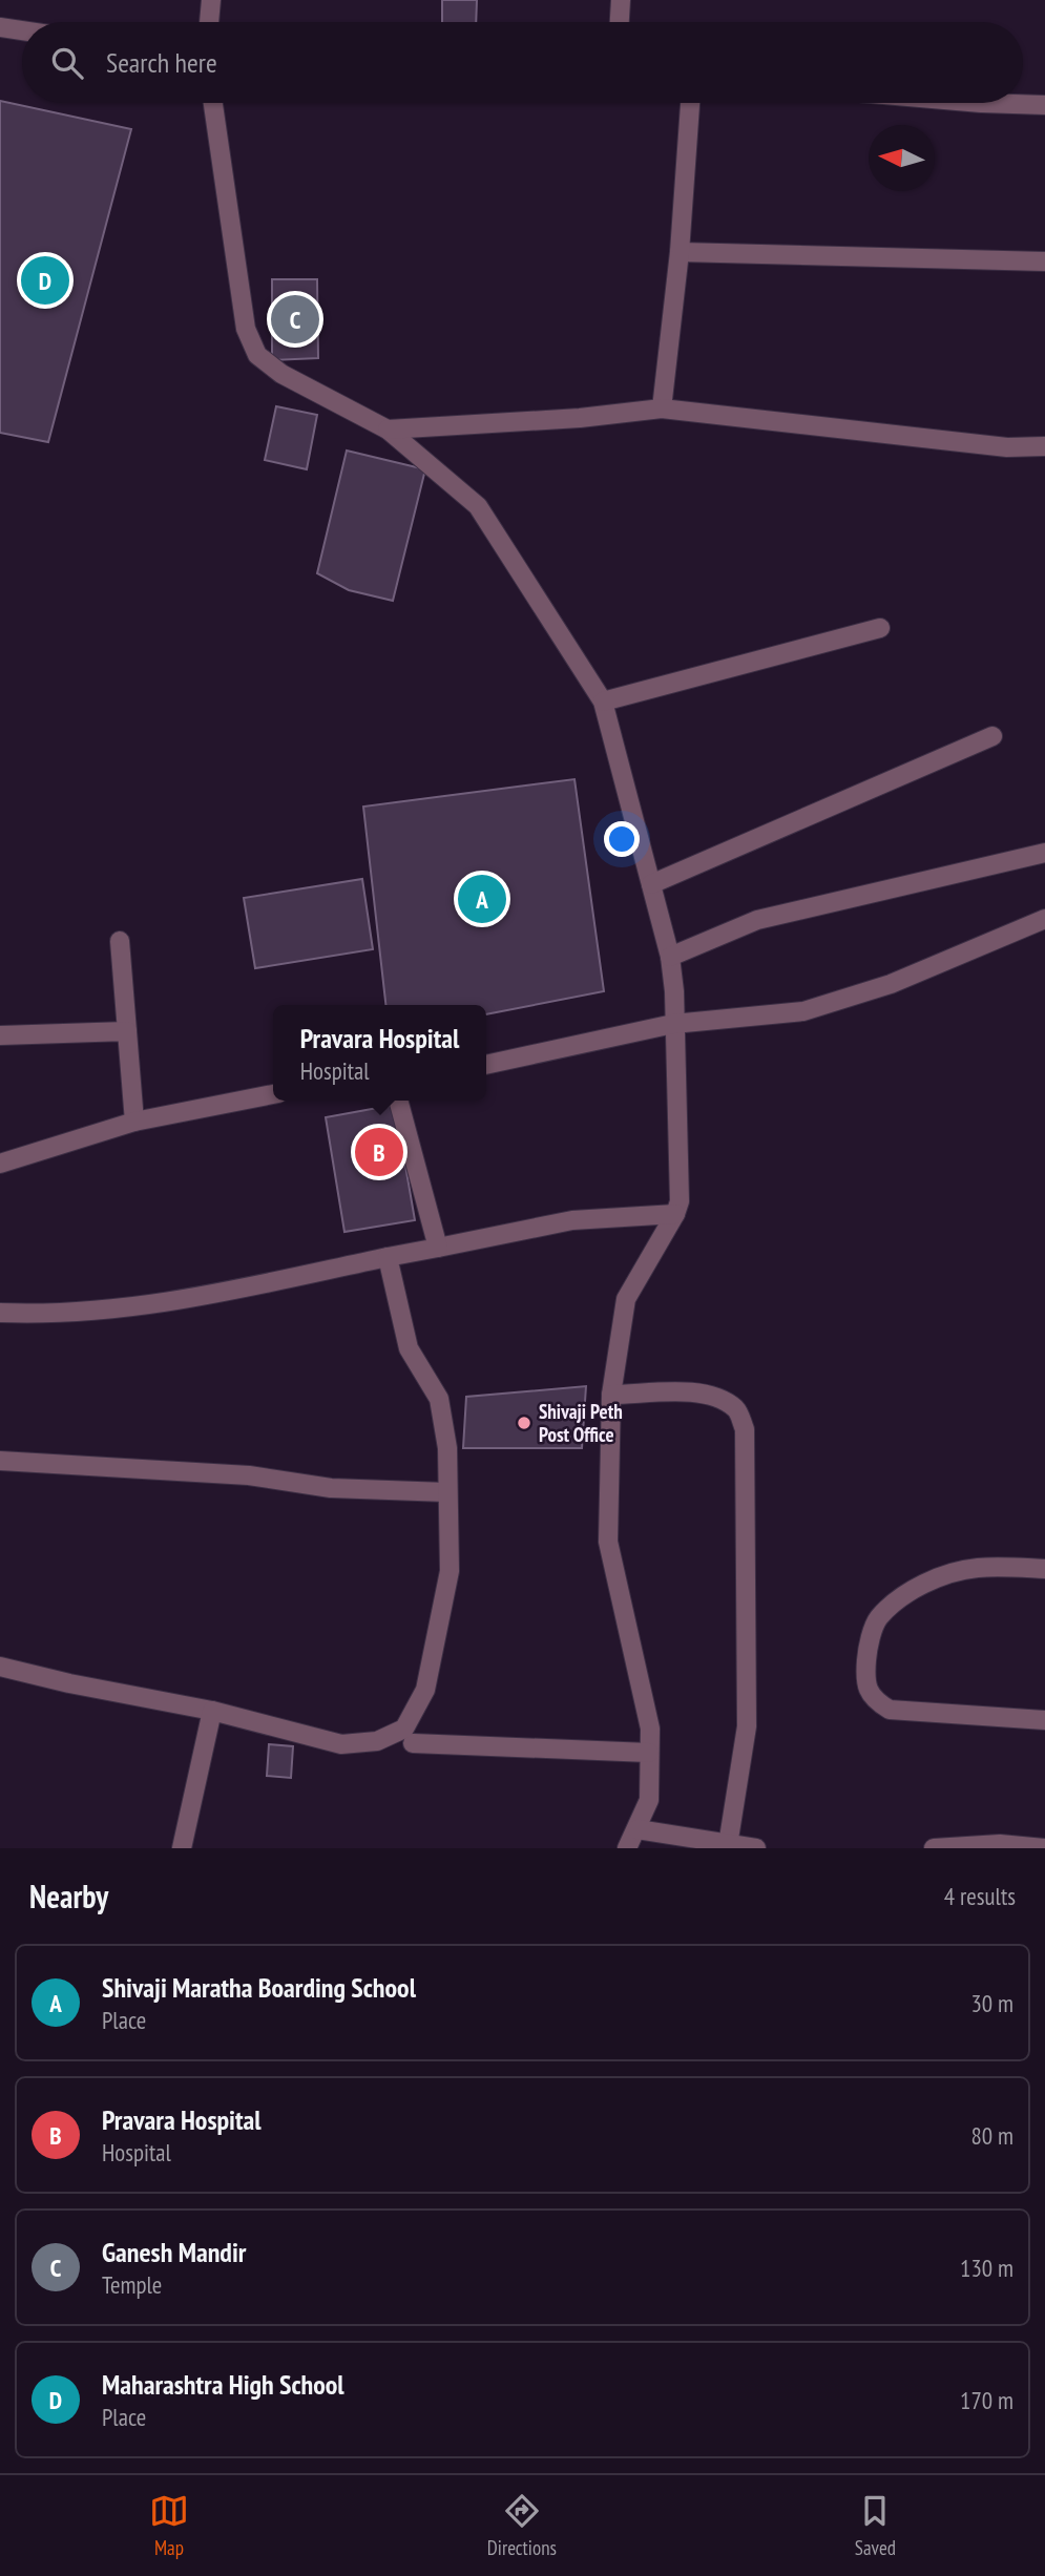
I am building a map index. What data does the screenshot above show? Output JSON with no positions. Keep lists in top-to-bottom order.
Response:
{
  "places": ["Shivaji Peth Post Office"],
  "north": "left",
  "page": {
    "search": "Search here",
    "pins": [
      "D",
      "C",
      "A",
      "B"
    ],
    "popup": ["Pravara Hospital", "Hospital"],
    "heading": ["Nearby", "4 results"],
    "list": [
      {
        "mark": "A",
        "name": "Shivaji Maratha Boarding School",
        "note": "Place",
        "value": "30 m"
      },
      {
        "mark": "B",
        "name": "Pravara Hospital",
        "note": "Hospital",
        "value": "80 m"
      },
      {
        "mark": "C",
        "name": "Ganesh Mandir",
        "note": "Temple",
        "value": "130 m"
      },
      {
        "mark": "D",
        "name": "Maharashtra High School",
        "note": "Place",
        "value": "170 m"
      }
    ],
    "nav": ["Map", "Directions", "Saved"]
  }
}
